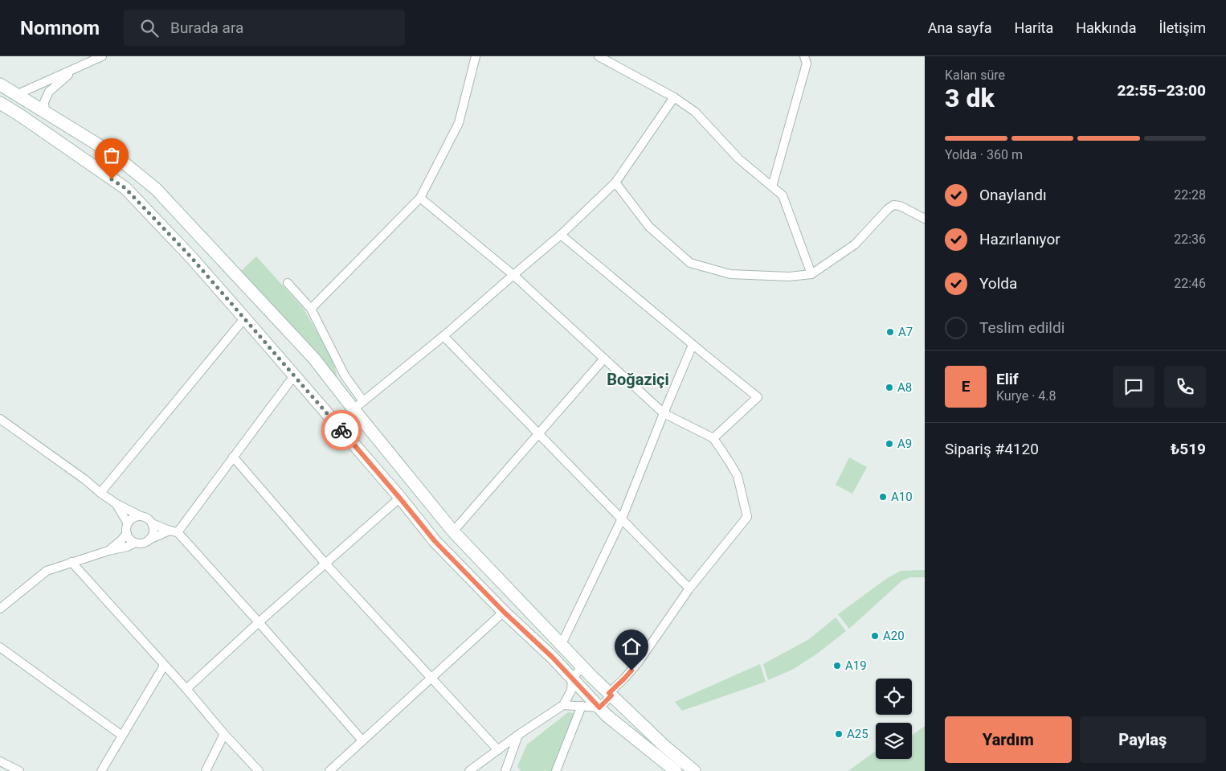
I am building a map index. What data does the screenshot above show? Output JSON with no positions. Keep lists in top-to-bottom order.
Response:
{
  "districts": ["Boğaziçi"],
  "places": [
    "A7",
    "A8",
    "A9",
    "A10",
    "A20",
    "A19",
    "A25"
  ],
  "page": {
    "header": "Nomnom",
    "search": "Burada ara",
    "nav": [
      "Ana sayfa",
      "Harita",
      "Hakkında",
      "İletişim"
    ],
    "heading": ["3 dk", "Kalan süre", "22:55–23:00"],
    "panel": [
      "Elif",
      "Kurye · 4.8",
      "Sipariş #4120",
      "₺519"
    ],
    "bar": "Yolda · 360 m",
    "list": [
      ["Onaylandı", "22:28"],
      ["Hazırlanıyor", "22:36"],
      ["Yolda", "22:46"],
      "Teslim edildi"
    ],
    "round": "E",
    "buttons": ["Yardım", "Paylaş"]
  }
}
